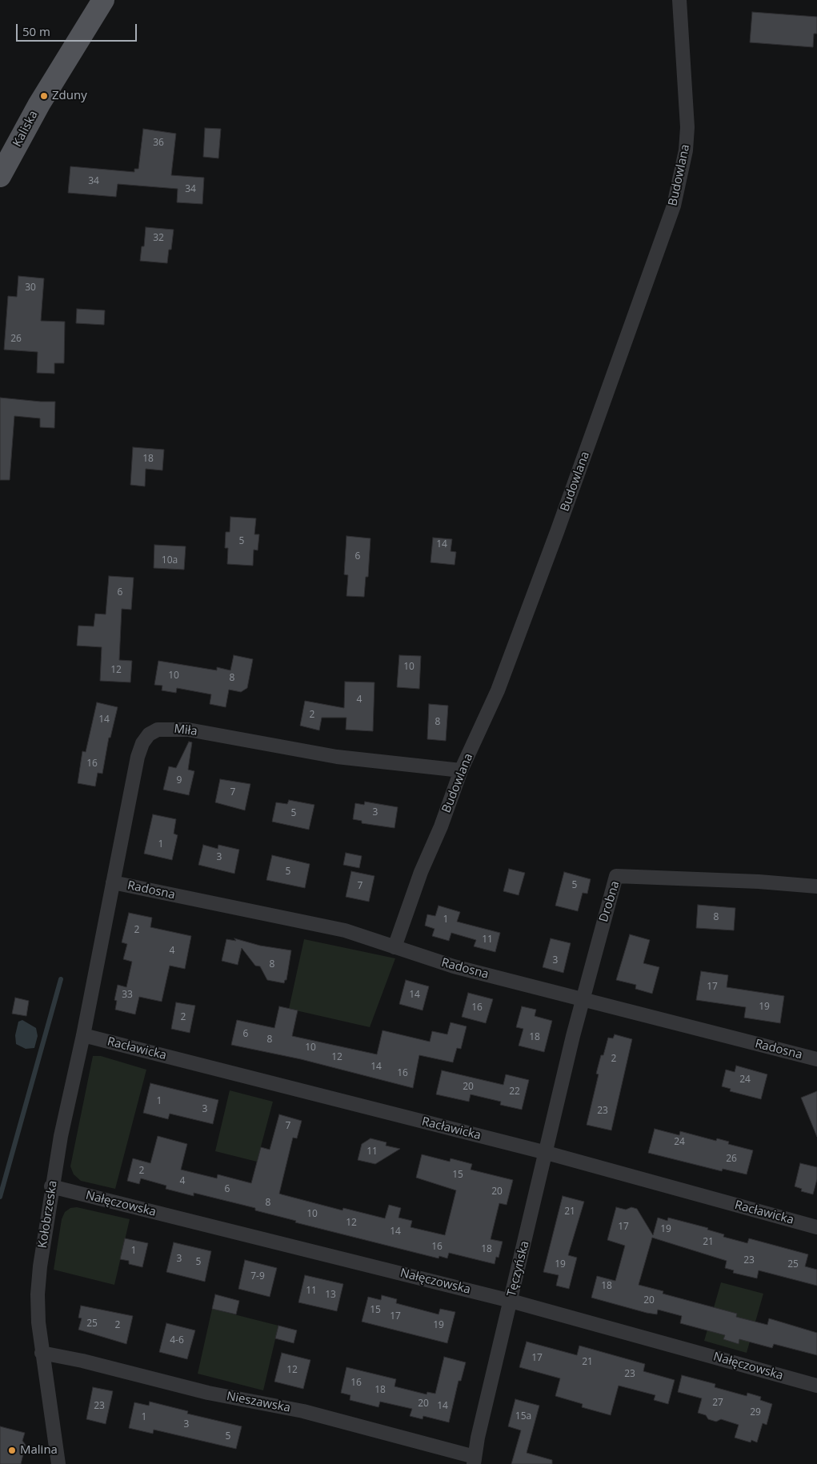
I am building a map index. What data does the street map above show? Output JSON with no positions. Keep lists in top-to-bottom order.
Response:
{
  "streets": {
    "main road": ["Kaliska"],
    "street": [
      "Budowlana",
      "Miła",
      "Radosna",
      "Drobna",
      "Racławicka",
      "Nałęczowska",
      "Kołobrzeska",
      "Tęczyńska",
      "Nieszawska"
    ]
  },
  "crossings": [
    ["Budowlana", "Miła"],
    ["Budowlana", "Radosna"],
    ["Miła", "Radosna"],
    ["Miła", "Kołobrzeska"],
    ["Radosna", "Drobna"],
    ["Drobna", "Tęczyńska"],
    ["Racławicka", "Kołobrzeska"],
    ["Racławicka", "Tęczyńska"],
    ["Nałęczowska", "Kołobrzeska"],
    ["Nałęczowska", "Tęczyńska"],
    ["Kołobrzeska", "Nieszawska"],
    ["Tęczyńska", "Nieszawska"]
  ],
  "places": ["Zduny", "Malina"],
  "house_numbers": [
    "36",
    "34",
    "34",
    "32",
    "30",
    "26",
    "18",
    "5",
    "14",
    "6",
    "10a",
    "6",
    "10",
    "12",
    "10",
    "8",
    "4",
    "2",
    "14",
    "8",
    "16",
    "9",
    "7",
    "3",
    "5",
    "1",
    "3",
    "5",
    "5",
    "7",
    "8",
    "1",
    "2",
    "11",
    "4",
    "3",
    "8",
    "17",
    "33",
    "14",
    "19",
    "16",
    "2",
    "6",
    "18",
    "8",
    "10",
    "12",
    "2",
    "14",
    "16",
    "24",
    "20",
    "22",
    "1",
    "3",
    "23",
    "7",
    "24",
    "11",
    "26",
    "2",
    "15",
    "4",
    "6",
    "20",
    "8",
    "21",
    "10",
    "12",
    "17",
    "19",
    "14",
    "21",
    "16",
    "18",
    "1",
    "3",
    "23",
    "5",
    "19",
    "25",
    "7-9",
    "18",
    "11",
    "13",
    "20",
    "15",
    "17",
    "25",
    "2",
    "19",
    "4-6",
    "17",
    "21",
    "12",
    "23",
    "16",
    "18",
    "27",
    "20",
    "23",
    "14",
    "29",
    "15a",
    "1",
    "3",
    "5"
  ],
  "scale_bar": "50 m"
}
